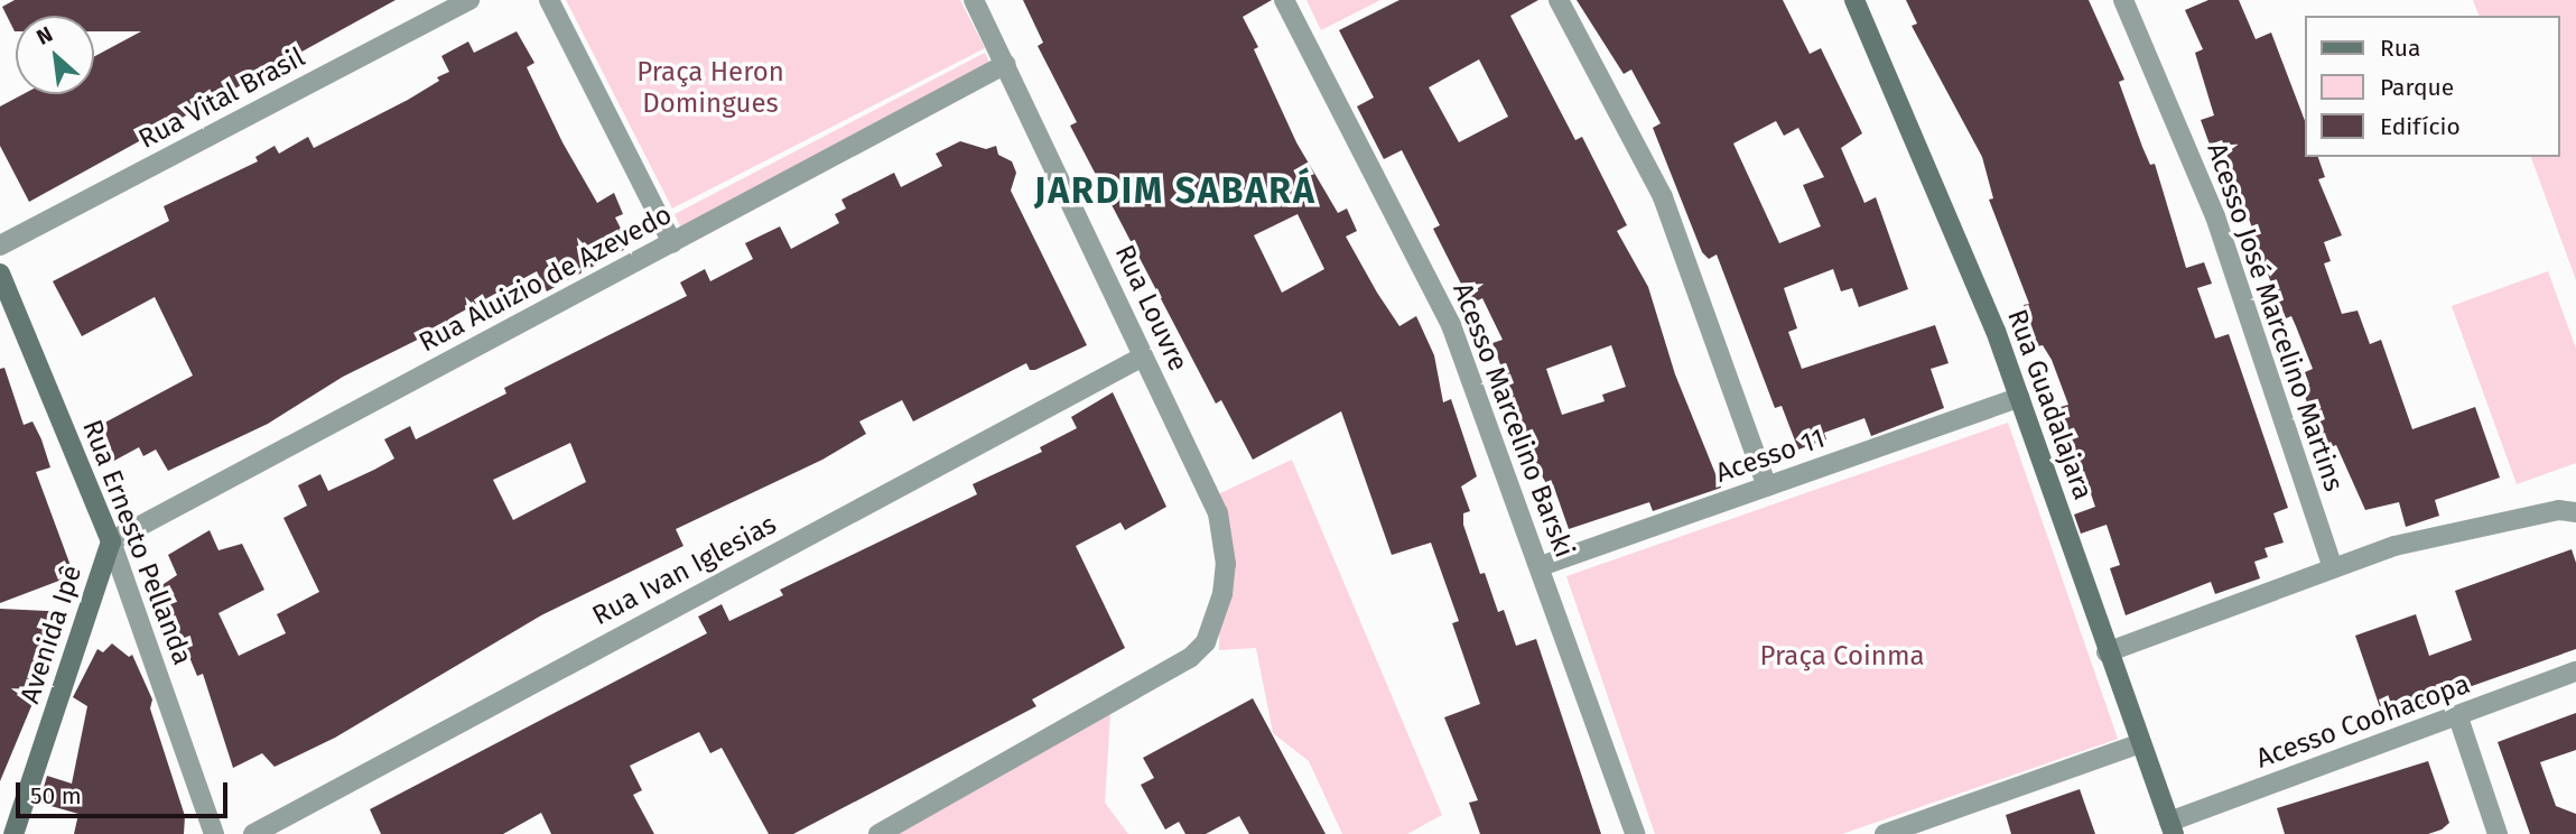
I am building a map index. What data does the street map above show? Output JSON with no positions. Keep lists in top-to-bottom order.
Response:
{
  "streets": {
    "main road": ["Rua Guadalajara", "Rua Ernesto Pellanda", "Avenida Ipê"],
    "street": [
      "Rua Vital Brasil",
      "Rua Aluizio de Azevedo",
      "Rua Louvre",
      "Acesso José Marcelino Martins",
      "Acesso Marcelino Barski",
      "Acesso 11",
      "Rua Ivan Iglesias",
      "Acesso Coohacopa"
    ]
  },
  "crossings": [
    ["Rua Aluizio de Azevedo", "Rua Louvre"],
    ["Rua Aluizio de Azevedo", "Rua Ernesto Pellanda"],
    ["Rua Aluizio de Azevedo", "Avenida Ipê"],
    ["Rua Louvre", "Rua Ivan Iglesias"],
    ["Rua Guadalajara", "Acesso 11"],
    ["Rua Guadalajara", "Acesso Coohacopa"],
    ["Acesso Marcelino Barski", "Acesso 11"],
    ["Rua Ernesto Pellanda", "Avenida Ipê"]
  ],
  "districts": ["JARDIM SABARÁ"],
  "parks": ["Praça Heron Domingues", "Praça Coinma"],
  "legend": ["Rua", "Parque", "Edifício"],
  "scale_bar": "50 m",
  "north": "top left"
}
